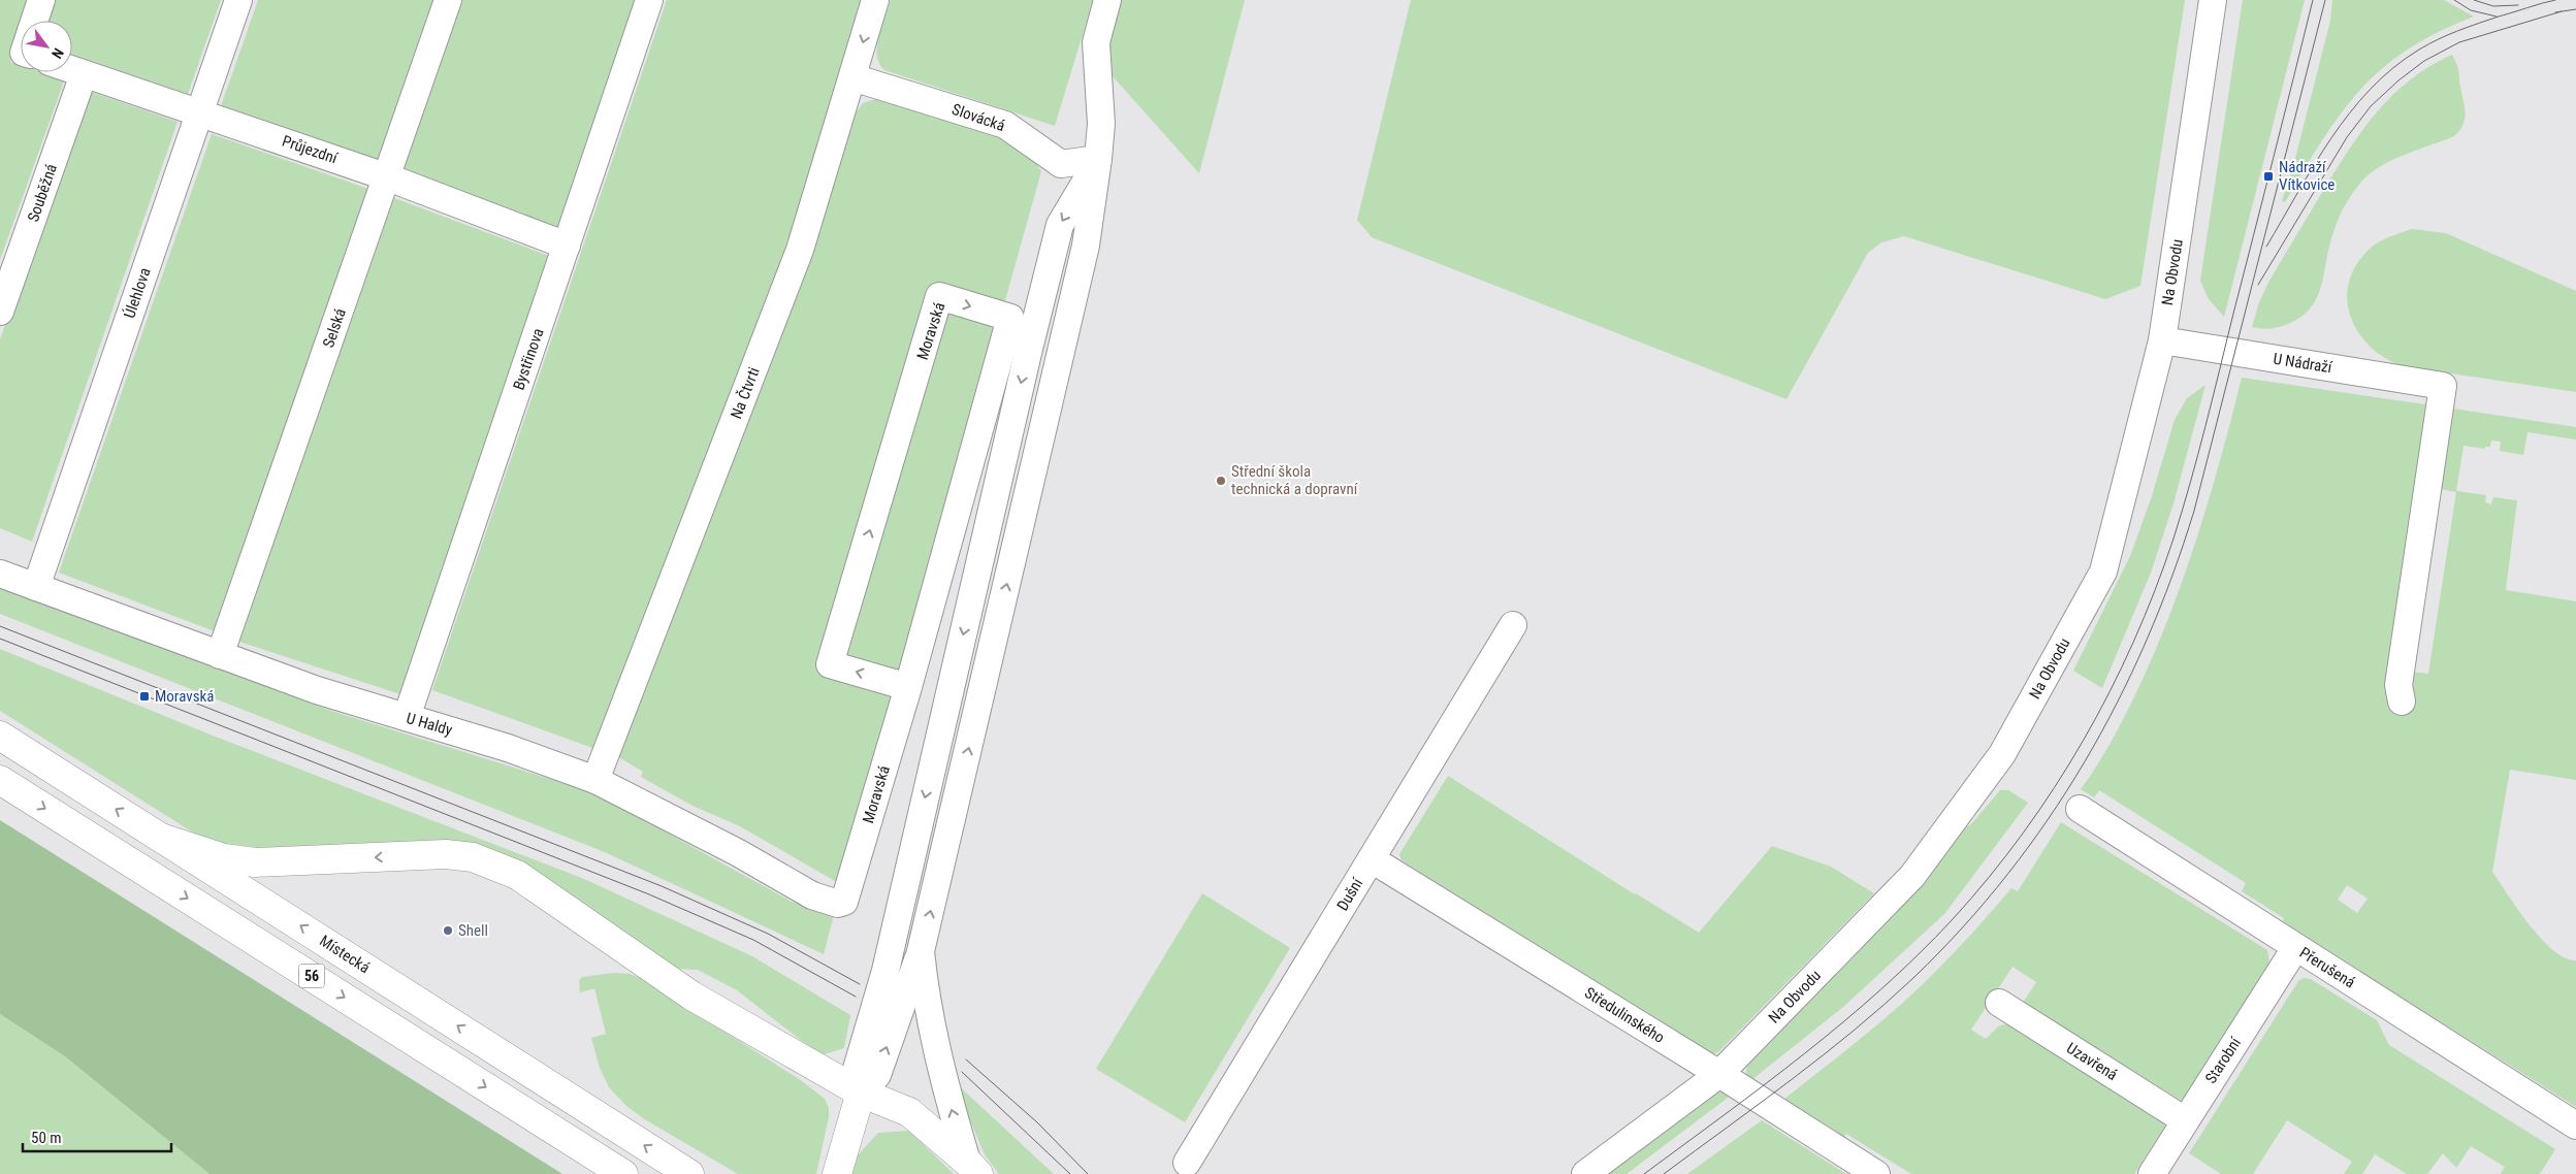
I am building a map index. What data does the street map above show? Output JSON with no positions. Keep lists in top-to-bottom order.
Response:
{
  "streets": {
    "highway": ["Místecká", "56"],
    "street": [
      "Slovácká",
      "Průjezdní",
      "Souběžná",
      "Na Obvodu",
      "Úlehlova",
      "Selská",
      "Moravská",
      "Bystřinova",
      "U Nádraží",
      "Na Čtvrti",
      "U Haldy",
      "Dušní",
      "Přerušená",
      "Středulinského",
      "Starobní",
      "Uzavřená"
    ]
  },
  "crossings": [
    ["Slovácká", "Na Čtvrti"],
    ["Průjezdní", "Souběžná"],
    ["Průjezdní", "Úlehlova"],
    ["Průjezdní", "Selská"],
    ["Průjezdní", "Bystřinova"],
    ["Na Obvodu", "U Nádraží"],
    ["Na Obvodu", "Středulinského"],
    ["Úlehlova", "U Haldy"],
    ["Selská", "U Haldy"],
    ["Moravská", "U Haldy"],
    ["Bystřinova", "U Haldy"],
    ["Na Čtvrti", "U Haldy"],
    ["Dušní", "Středulinského"],
    ["Přerušená", "Starobní"],
    ["Starobní", "Uzavřená"]
  ],
  "places": {
    "transit": ["Nádraží Vítkovice", "Moravská"],
    "other": ["Střední škola technická a dopravní", "Shell"]
  },
  "scale_bar": "50 m",
  "north": "bottom right"
}
